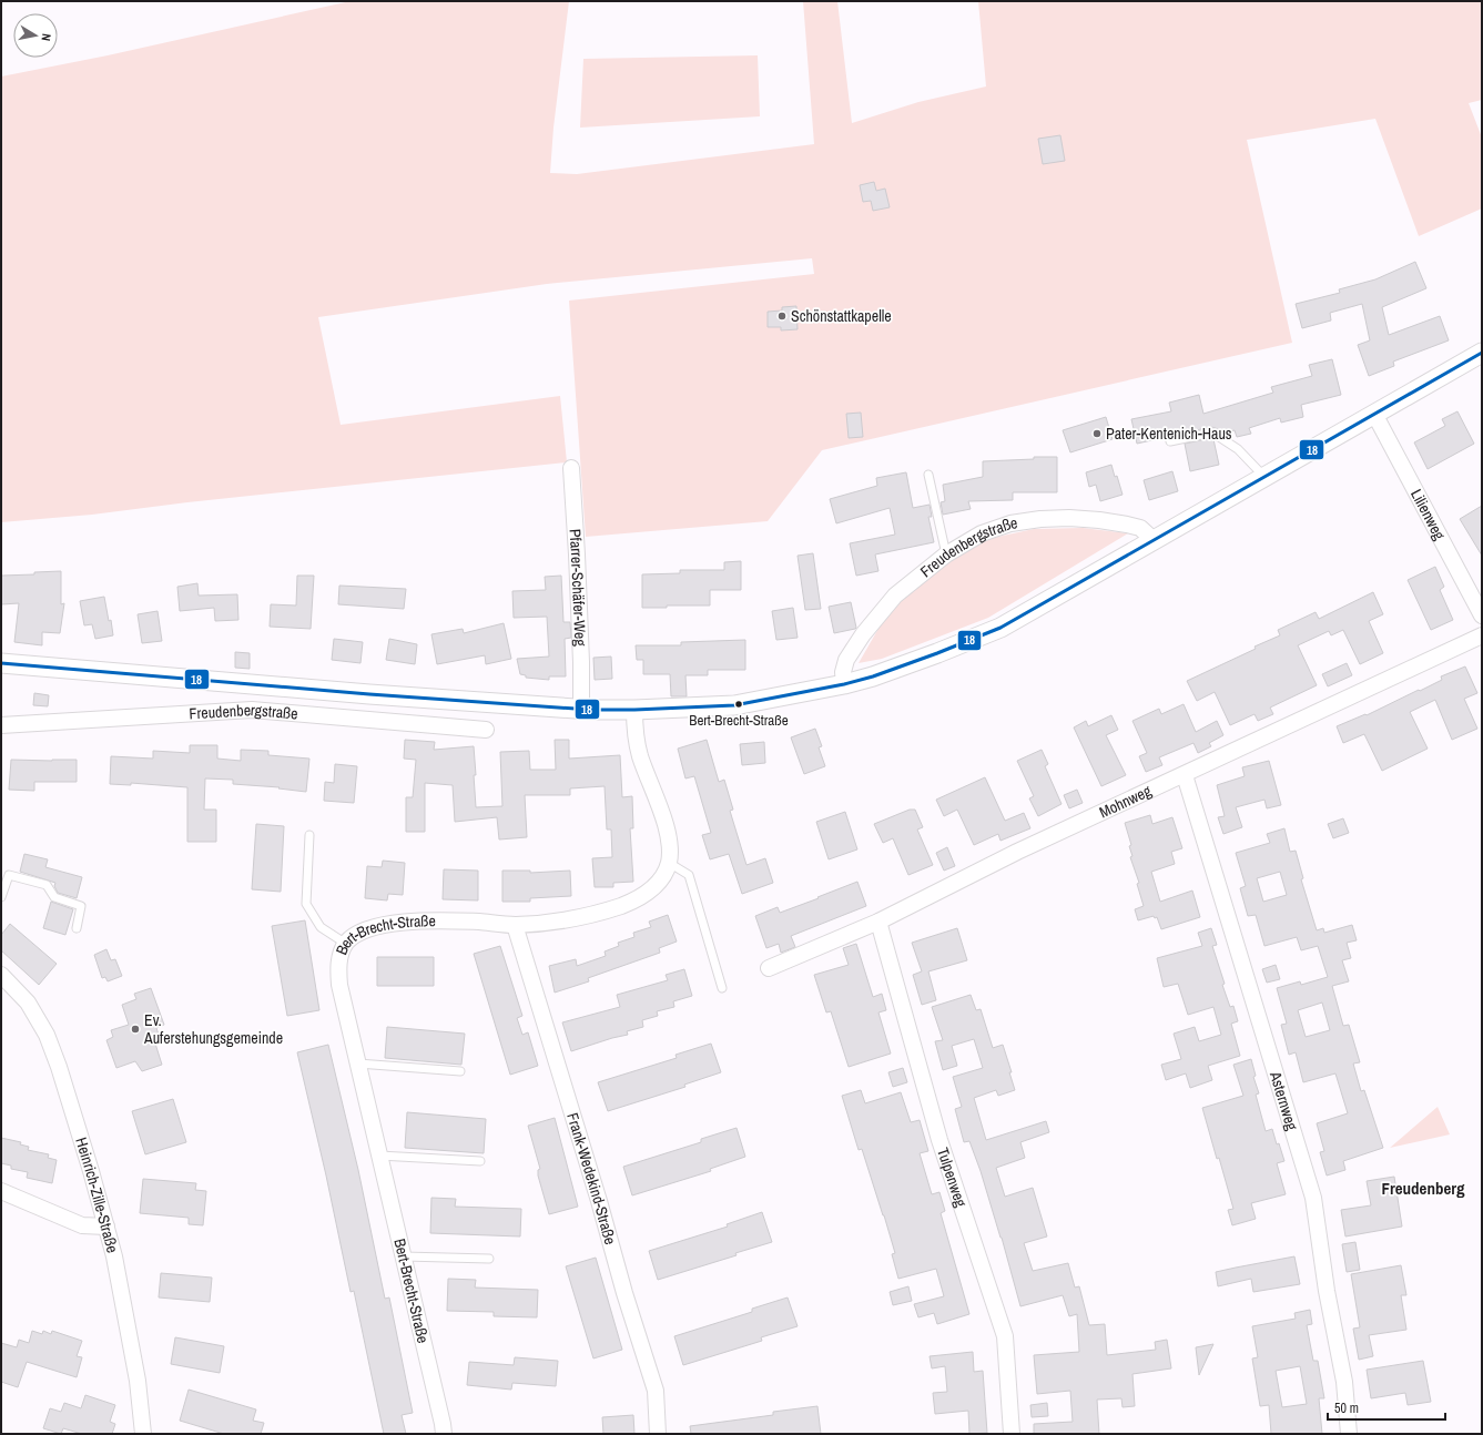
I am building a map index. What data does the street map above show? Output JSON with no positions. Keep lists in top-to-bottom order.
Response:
{
  "streets": {
    "street": [
      "Lilienweg",
      "Freudenbergstraße",
      "Pfarrer-Schäfer-Weg",
      "Mohnweg",
      "Bert-Brecht-Straße",
      "Asternweg",
      "Tulpenweg",
      "Frank-Wedekind-Straße",
      "Heinrich-Zille-Straße"
    ]
  },
  "crossings": [
    ["Lilienweg", "Freudenbergstraße"],
    ["Freudenbergstraße", "Pfarrer-Schäfer-Weg"],
    ["Freudenbergstraße", "Bert-Brecht-Straße"],
    ["Mohnweg", "Asternweg"],
    ["Mohnweg", "Tulpenweg"],
    ["Bert-Brecht-Straße", "Frank-Wedekind-Straße"]
  ],
  "districts": ["Freudenberg"],
  "places": [
    "Schönstattkapelle",
    "Pater-Kentenich-Haus",
    "Bert-Brecht-Straße",
    "Ev. Auferstehungsgemeinde"
  ],
  "lines": ["transit line 18"],
  "scale_bar": "50 m",
  "north": "right"
}
